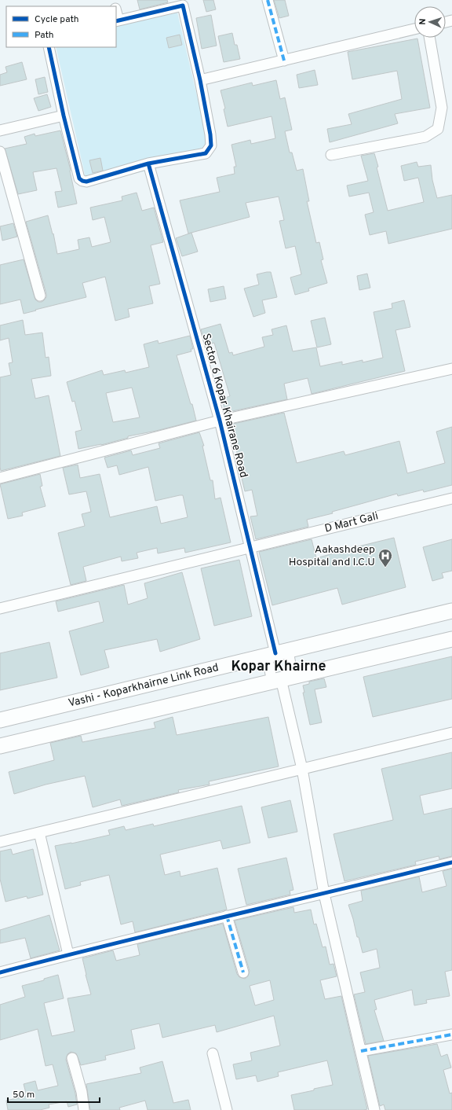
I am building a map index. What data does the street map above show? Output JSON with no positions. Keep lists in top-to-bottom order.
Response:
{
  "streets": {
    "main road": ["Vashi - Koparkhairne Link Road"],
    "street": ["Sector 6 Kopar Khairane Road", "D Mart Gali"]
  },
  "crossings": [
    ["Sector 6 Kopar Khairane Road", "D Mart Gali"],
    ["Sector 6 Kopar Khairane Road", "Vashi - Koparkhairne Link Road"]
  ],
  "districts": ["Kopar Khairne"],
  "places": {
    "hospital": ["Aakashdeep Hospital and I.C.U"]
  },
  "legend": ["Cycle path", "Path"],
  "scale_bar": "50 m",
  "north": "left"
}
